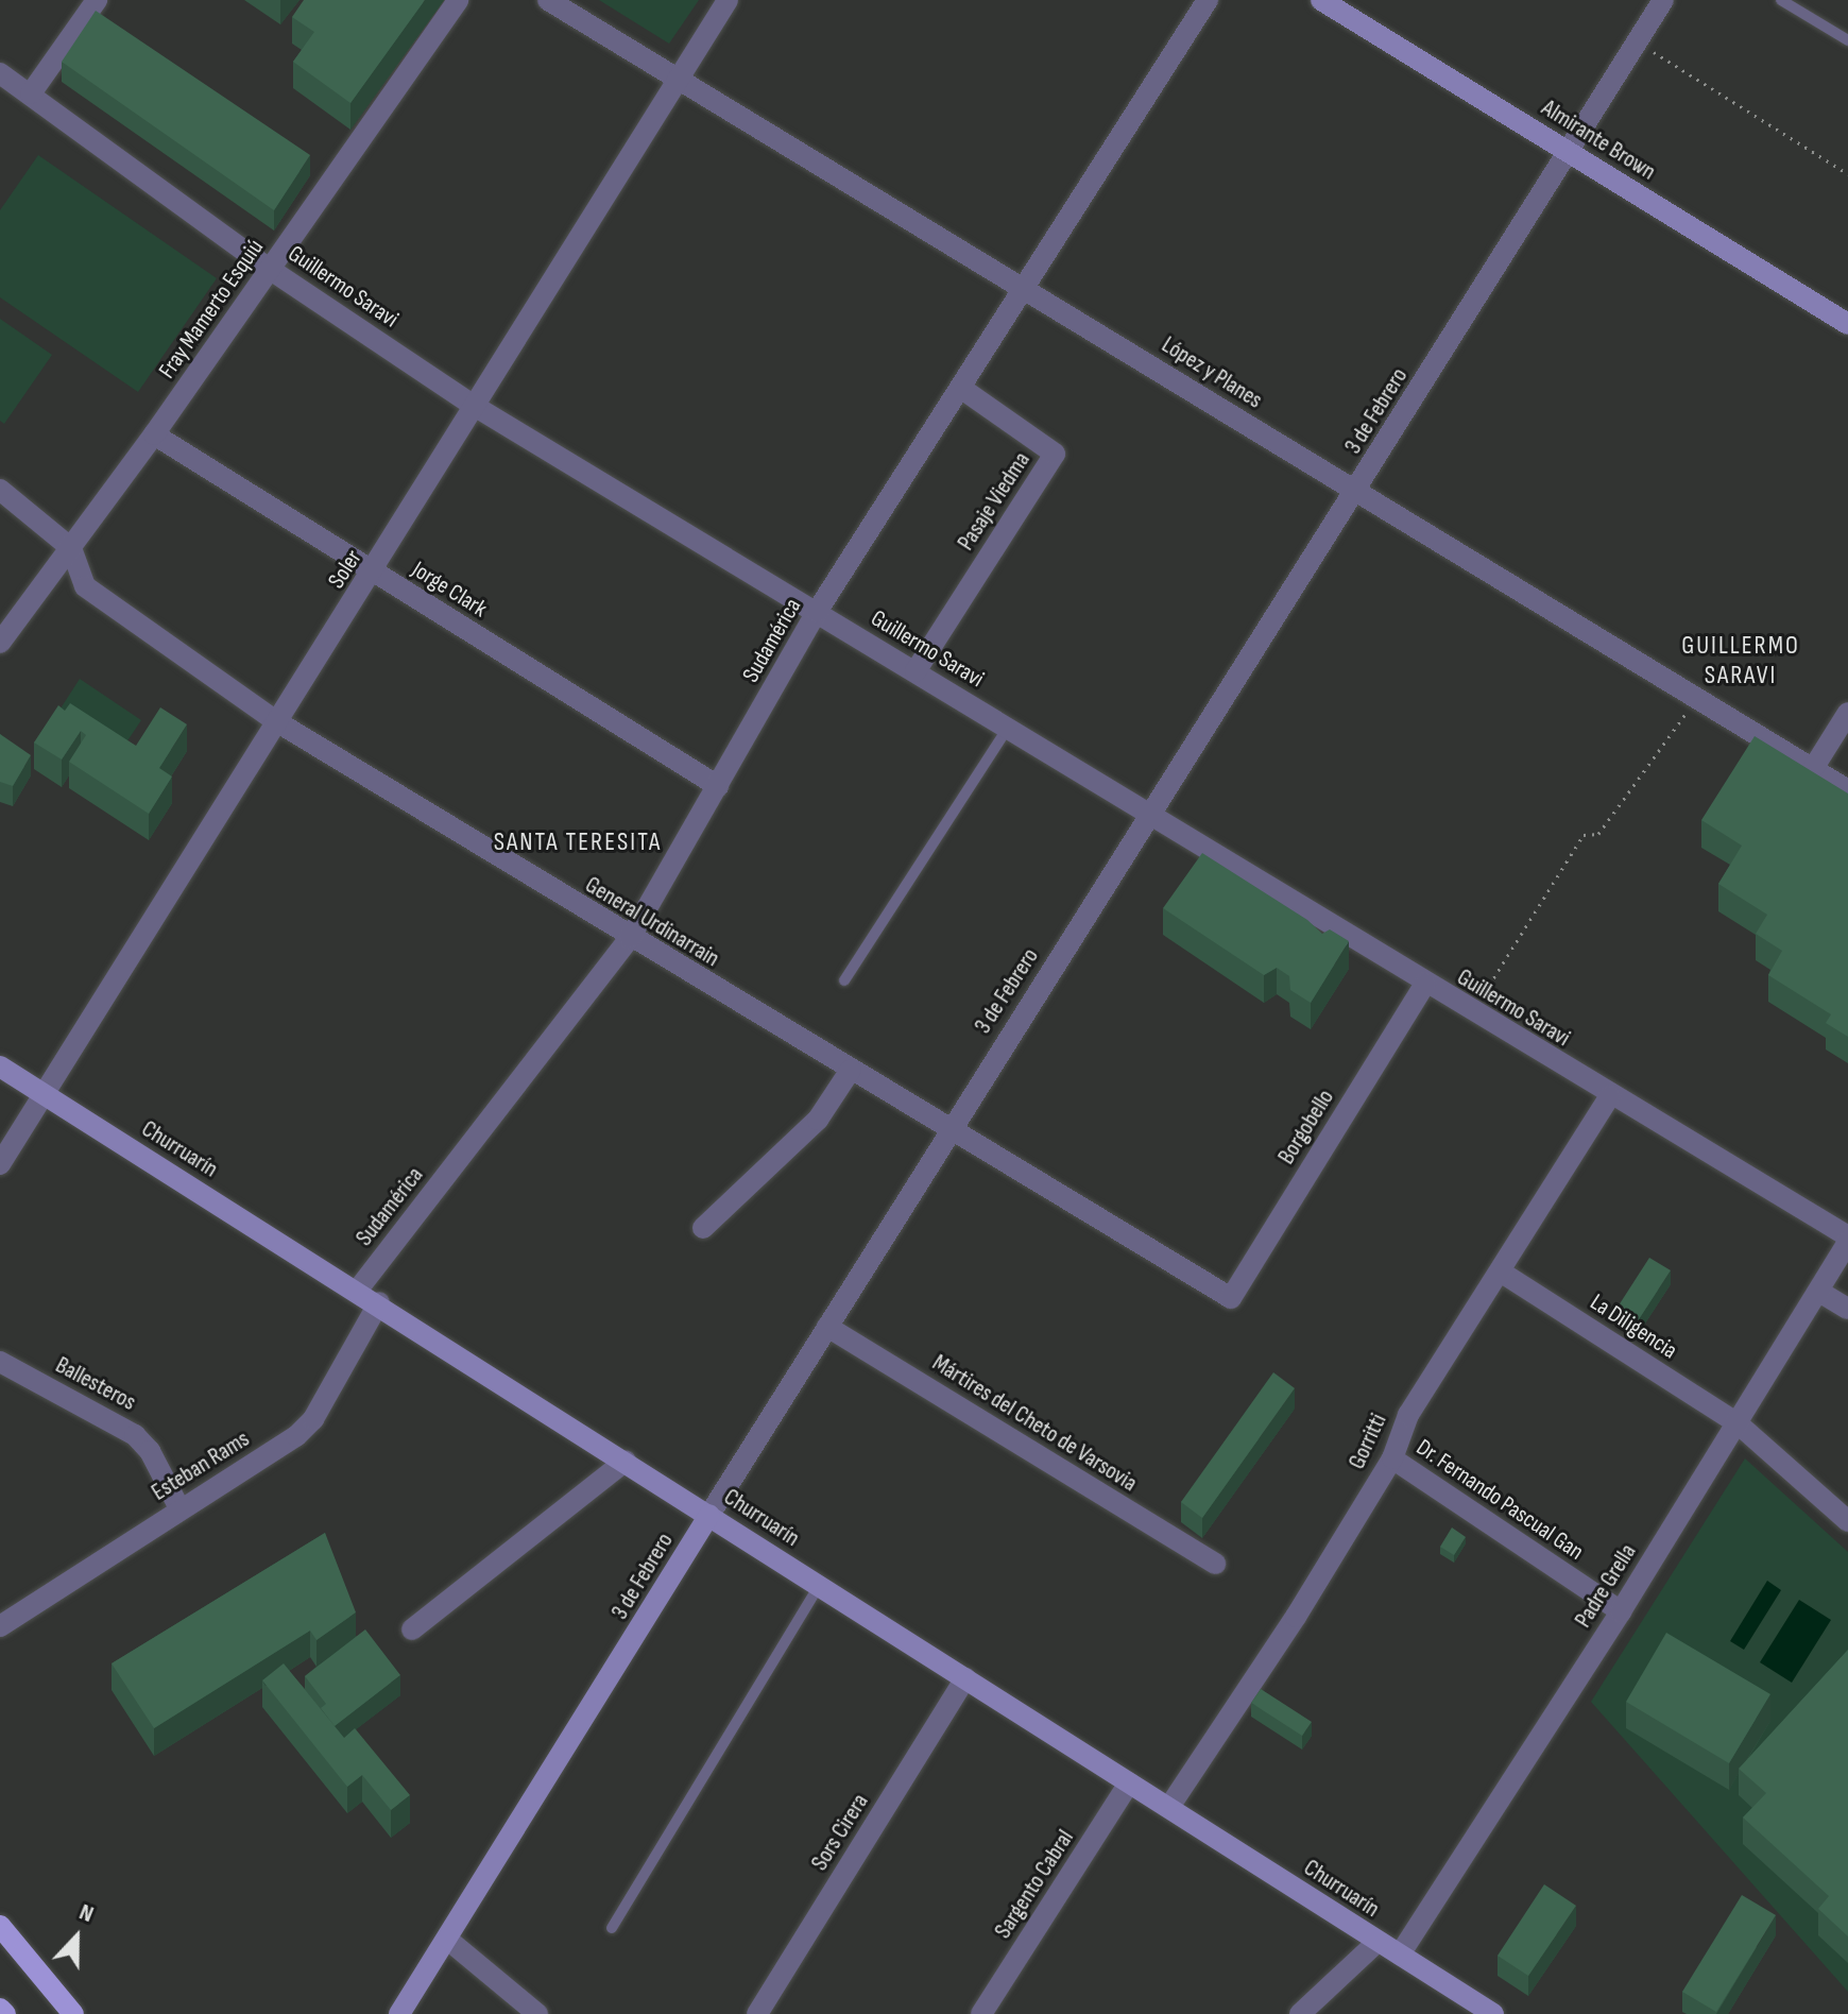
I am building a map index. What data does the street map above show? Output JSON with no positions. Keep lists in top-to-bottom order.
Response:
{
  "streets": {
    "main road": ["Almirante Brown", "3 de Febrero", "Churruarín"],
    "street": [
      "Guillermo Saravi",
      "Fray Mamerto Esquiú",
      "López y Planes",
      "Pasaje Viedma",
      "Soler",
      "Jorge Clark",
      "Sudamérica",
      "General Urdinarrain",
      "Borgobello",
      "La Diligencia",
      "Ballesteros",
      "Mártires del Cheto de Varsovia",
      "Gorritti",
      "Esteban Rams",
      "Dr. Fernando Pascual Gan",
      "Padre Grella",
      "Sors Cirera",
      "Sargento Cabral"
    ]
  },
  "crossings": [
    ["Almirante Brown", "3 de Febrero"],
    ["Guillermo Saravi", "Fray Mamerto Esquiú"],
    ["Guillermo Saravi", "3 de Febrero"],
    ["Guillermo Saravi", "Pasaje Viedma"],
    ["Guillermo Saravi", "Soler"],
    ["Guillermo Saravi", "Sudamérica"],
    ["Guillermo Saravi", "Borgobello"],
    ["Guillermo Saravi", "Gorritti"],
    ["Guillermo Saravi", "Padre Grella"],
    ["Fray Mamerto Esquiú", "Jorge Clark"],
    ["Fray Mamerto Esquiú", "General Urdinarrain"],
    ["López y Planes", "3 de Febrero"],
    ["López y Planes", "Soler"],
    ["López y Planes", "Sudamérica"],
    ["3 de Febrero", "General Urdinarrain"],
    ["3 de Febrero", "Churruarín"],
    ["3 de Febrero", "Mártires del Cheto de Varsovia"],
    ["Pasaje Viedma", "Sudamérica"],
    ["Soler", "Jorge Clark"],
    ["Soler", "General Urdinarrain"],
    ["Soler", "Churruarín"],
    ["Jorge Clark", "Sudamérica"],
    ["Sudamérica", "General Urdinarrain"],
    ["Sudamérica", "Churruarín"],
    ["General Urdinarrain", "Borgobello"],
    ["Churruarín", "Gorritti"],
    ["Churruarín", "Esteban Rams"],
    ["Churruarín", "Padre Grella"],
    ["Churruarín", "Sors Cirera"],
    ["Churruarín", "Sargento Cabral"],
    ["La Diligencia", "Gorritti"],
    ["La Diligencia", "Padre Grella"],
    ["Ballesteros", "Esteban Rams"],
    ["Gorritti", "Dr. Fernando Pascual Gan"],
    ["Dr. Fernando Pascual Gan", "Padre Grella"]
  ],
  "districts": ["GUILLERMO SARAVI", "SANTA TERESITA"],
  "north": "top"
}
